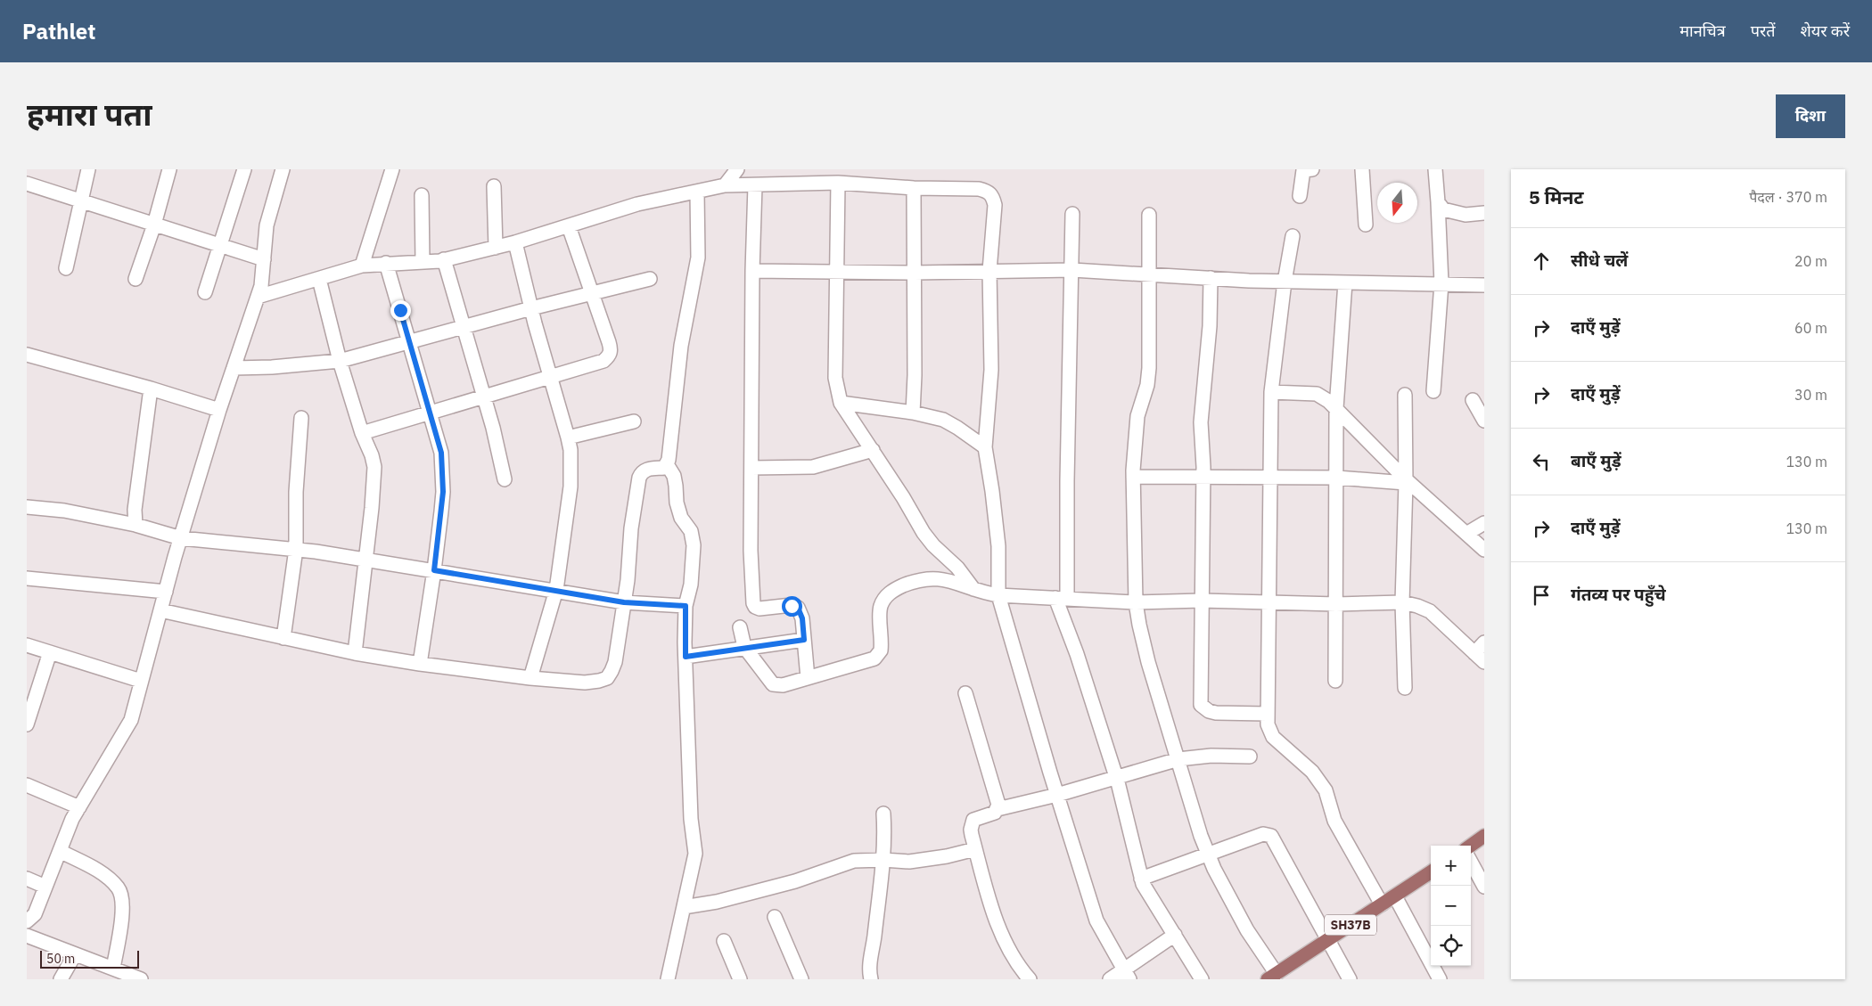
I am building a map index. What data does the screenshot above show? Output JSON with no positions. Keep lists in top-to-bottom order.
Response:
{
  "streets": {
    "main road": ["SH37B"]
  },
  "scale_bar": "50 m",
  "north": "bottom",
  "page": {
    "header": "Pathlet",
    "nav": ["मानचित्र", "परतें", "शेयर करें"],
    "title": "हमारा पता",
    "buttons": "दिशा",
    "heading": ["5 मिनट", "पैदल · 370 m"],
    "list": [
      ["सीधे चलें", "20 m"],
      ["दाएँ मुड़ें", "60 m"],
      ["दाएँ मुड़ें", "30 m"],
      ["बाएँ मुड़ें", "130 m"],
      ["दाएँ मुड़ें", "130 m"],
      "गंतव्य पर पहुँचे"
    ],
    "map_buttons": ["+", "−"],
    "scale": "50 m"
  }
}
